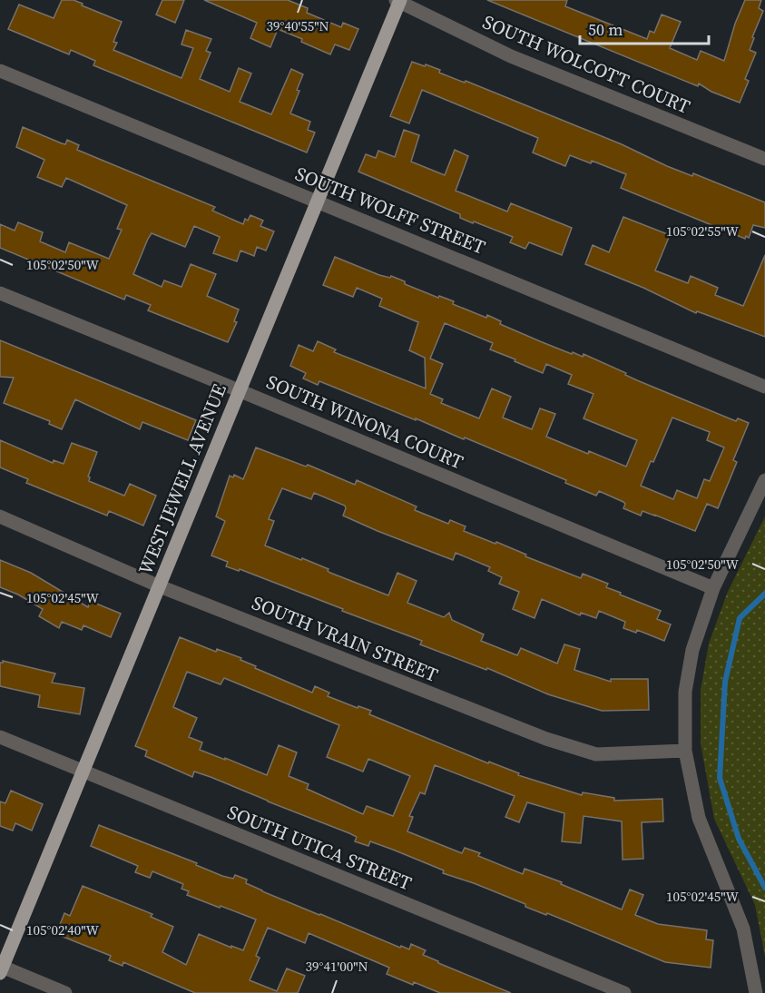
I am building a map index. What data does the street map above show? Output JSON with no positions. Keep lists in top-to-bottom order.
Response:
{
  "streets": {
    "main road": ["WEST JEWELL AVENUE"],
    "street": [
      "SOUTH WOLCOTT COURT",
      "SOUTH WOLFF STREET",
      "SOUTH WINONA COURT",
      "SOUTH VRAIN STREET",
      "SOUTH UTICA STREET"
    ]
  },
  "crossings": [
    ["SOUTH WOLCOTT COURT", "WEST JEWELL AVENUE"],
    ["SOUTH WOLFF STREET", "WEST JEWELL AVENUE"],
    ["SOUTH WINONA COURT", "WEST JEWELL AVENUE"],
    ["WEST JEWELL AVENUE", "SOUTH VRAIN STREET"],
    ["WEST JEWELL AVENUE", "SOUTH UTICA STREET"]
  ],
  "scale_bar": "50 m",
  "coordinates": [
    "39°40'55\"N",
    "105°02'55\"W",
    "105°02'50\"W",
    "105°02'45\"W",
    "105°02'40\"W",
    "39°41'00\"N"
  ]
}
